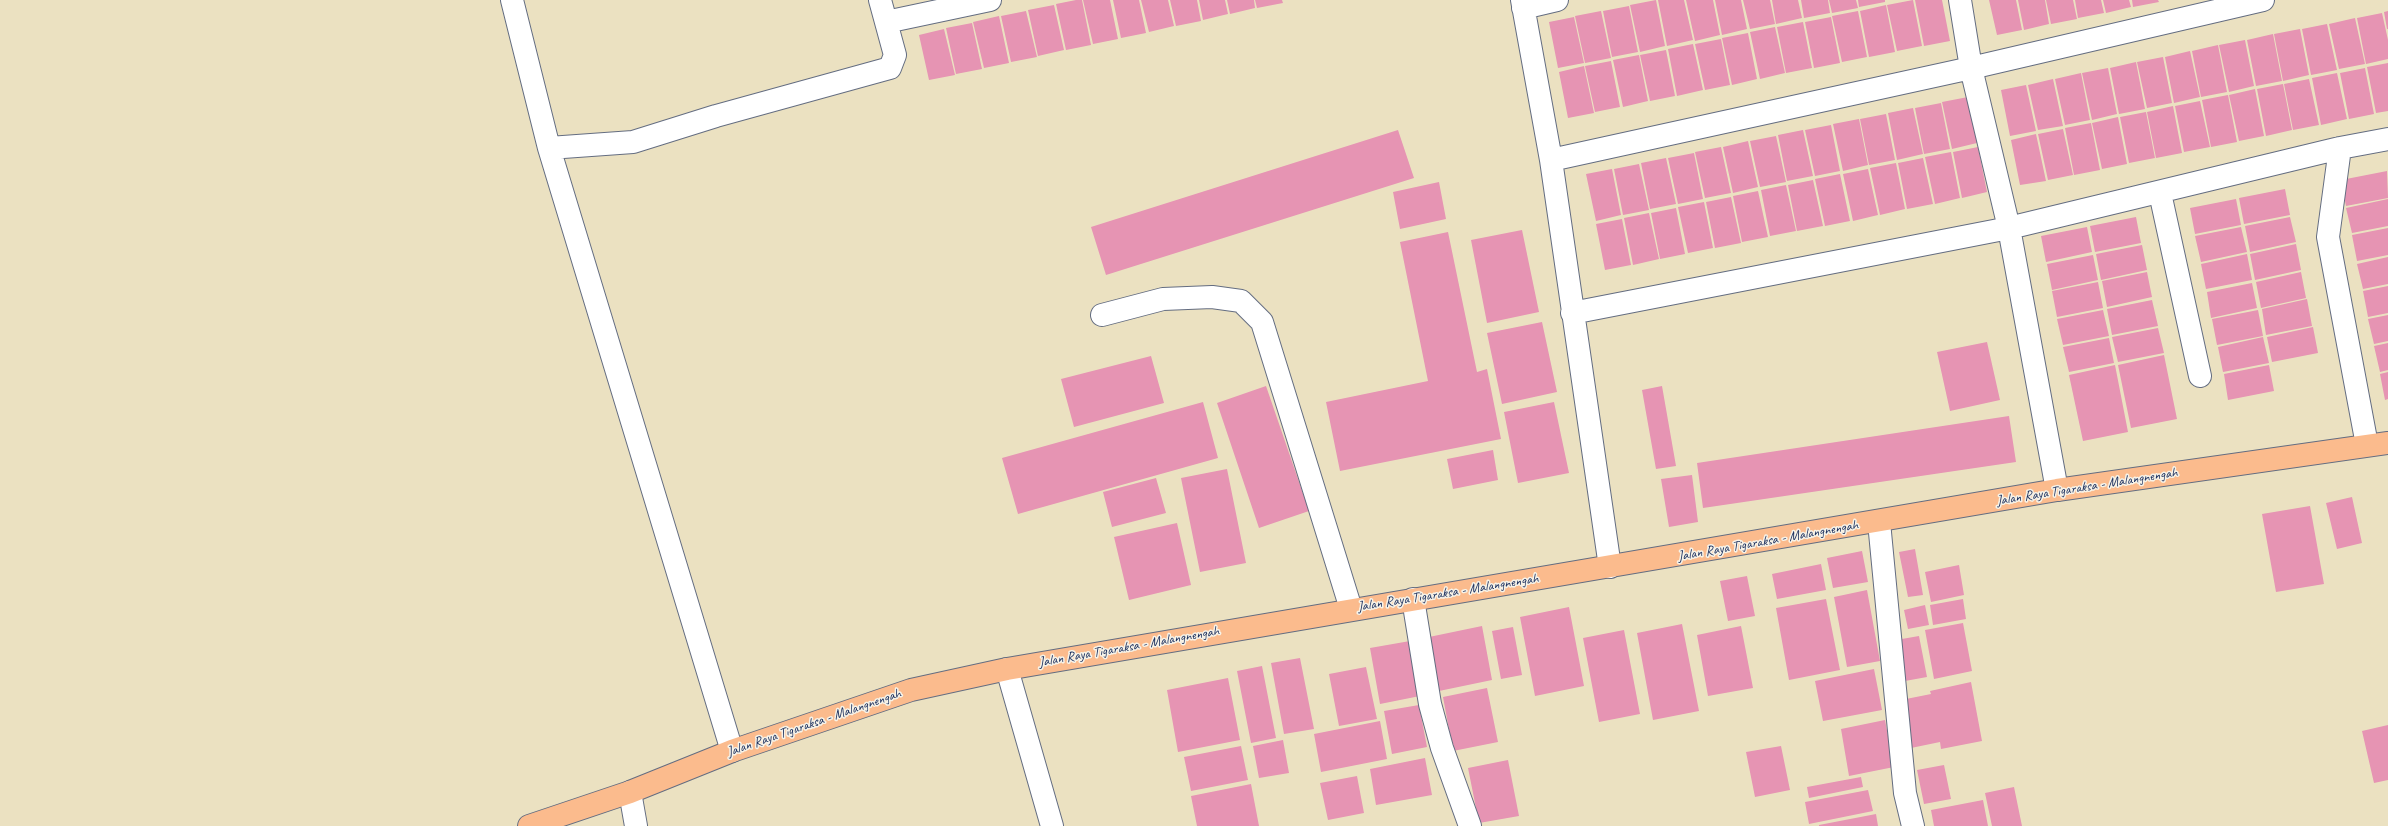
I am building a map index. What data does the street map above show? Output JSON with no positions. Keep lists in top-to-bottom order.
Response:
{
  "streets": {
    "main road": ["Jalan Raya Tigaraksa - Malangnengah"]
  }
}
